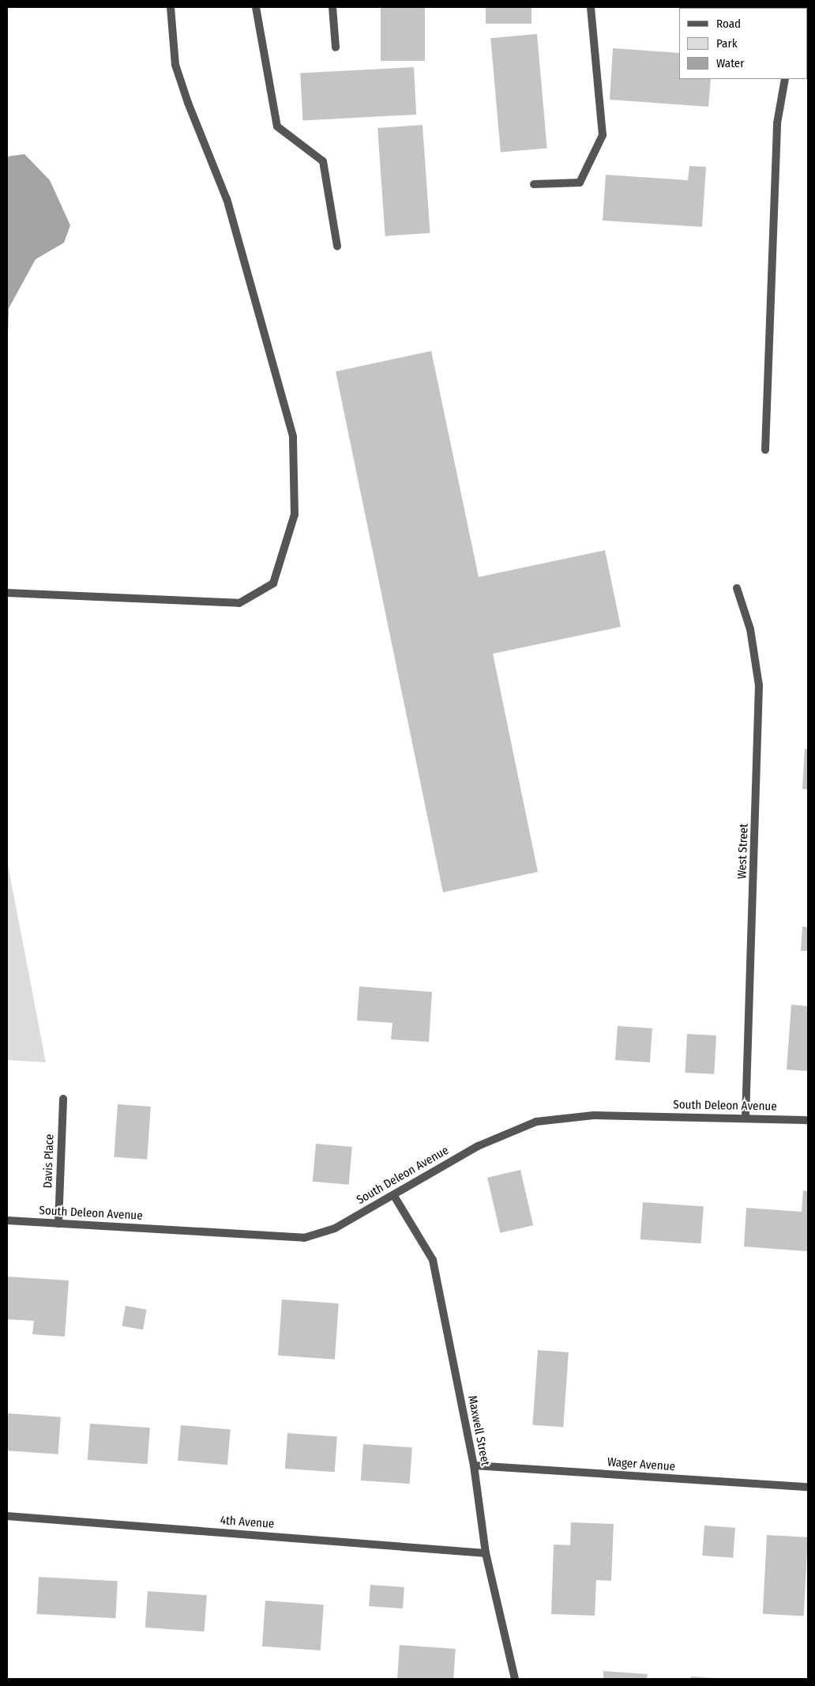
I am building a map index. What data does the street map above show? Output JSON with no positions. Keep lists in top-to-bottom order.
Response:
{
  "streets": {
    "street": [
      "West Street",
      "South Deleon Avenue",
      "Davis Place",
      "Maxwell Street",
      "Wager Avenue",
      "4th Avenue"
    ]
  },
  "crossings": [
    ["West Street", "South Deleon Avenue"],
    ["South Deleon Avenue", "Davis Place"],
    ["South Deleon Avenue", "Maxwell Street"],
    ["Maxwell Street", "Wager Avenue"],
    ["Maxwell Street", "4th Avenue"]
  ],
  "legend": ["Road", "Park", "Water"]
}
